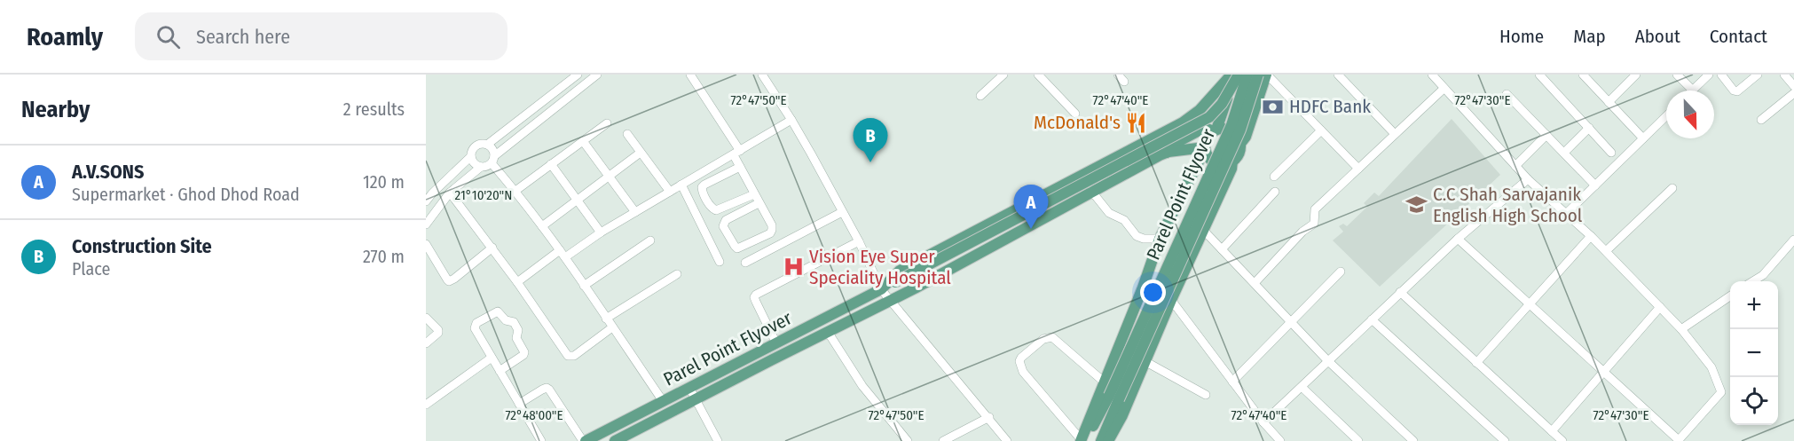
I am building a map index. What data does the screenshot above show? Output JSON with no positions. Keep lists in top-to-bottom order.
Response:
{
  "streets": {
    "main road": ["Parel Point Flyover"]
  },
  "places": {
    "bank": ["HDFC Bank"],
    "restaurant": ["McDonald's"],
    "school or university": ["C.C Shah Sarvajanik English High School"],
    "hospital": ["Vision Eye Super Speciality Hospital"]
  },
  "north": "bottom",
  "page": {
    "header": "Roamly",
    "search": "Search here",
    "nav": [
      "Home",
      "Map",
      "About",
      "Contact"
    ],
    "heading": ["Nearby", "2 results"],
    "pins": ["B", "A"],
    "list": [
      {
        "mark": "A",
        "name": "A.V.SONS",
        "note": "Supermarket · Ghod Dhod Road",
        "value": "120 m"
      },
      {
        "mark": "B",
        "name": "Construction Site",
        "note": "Place",
        "value": "270 m"
      }
    ],
    "map_buttons": ["+", "−"]
  },
  "coordinates": [
    "72°47'40\"E",
    "72°47'30\"E",
    "72°47'50\"E",
    "21°10'20\"N",
    "72°48'00\"E"
  ]
}
